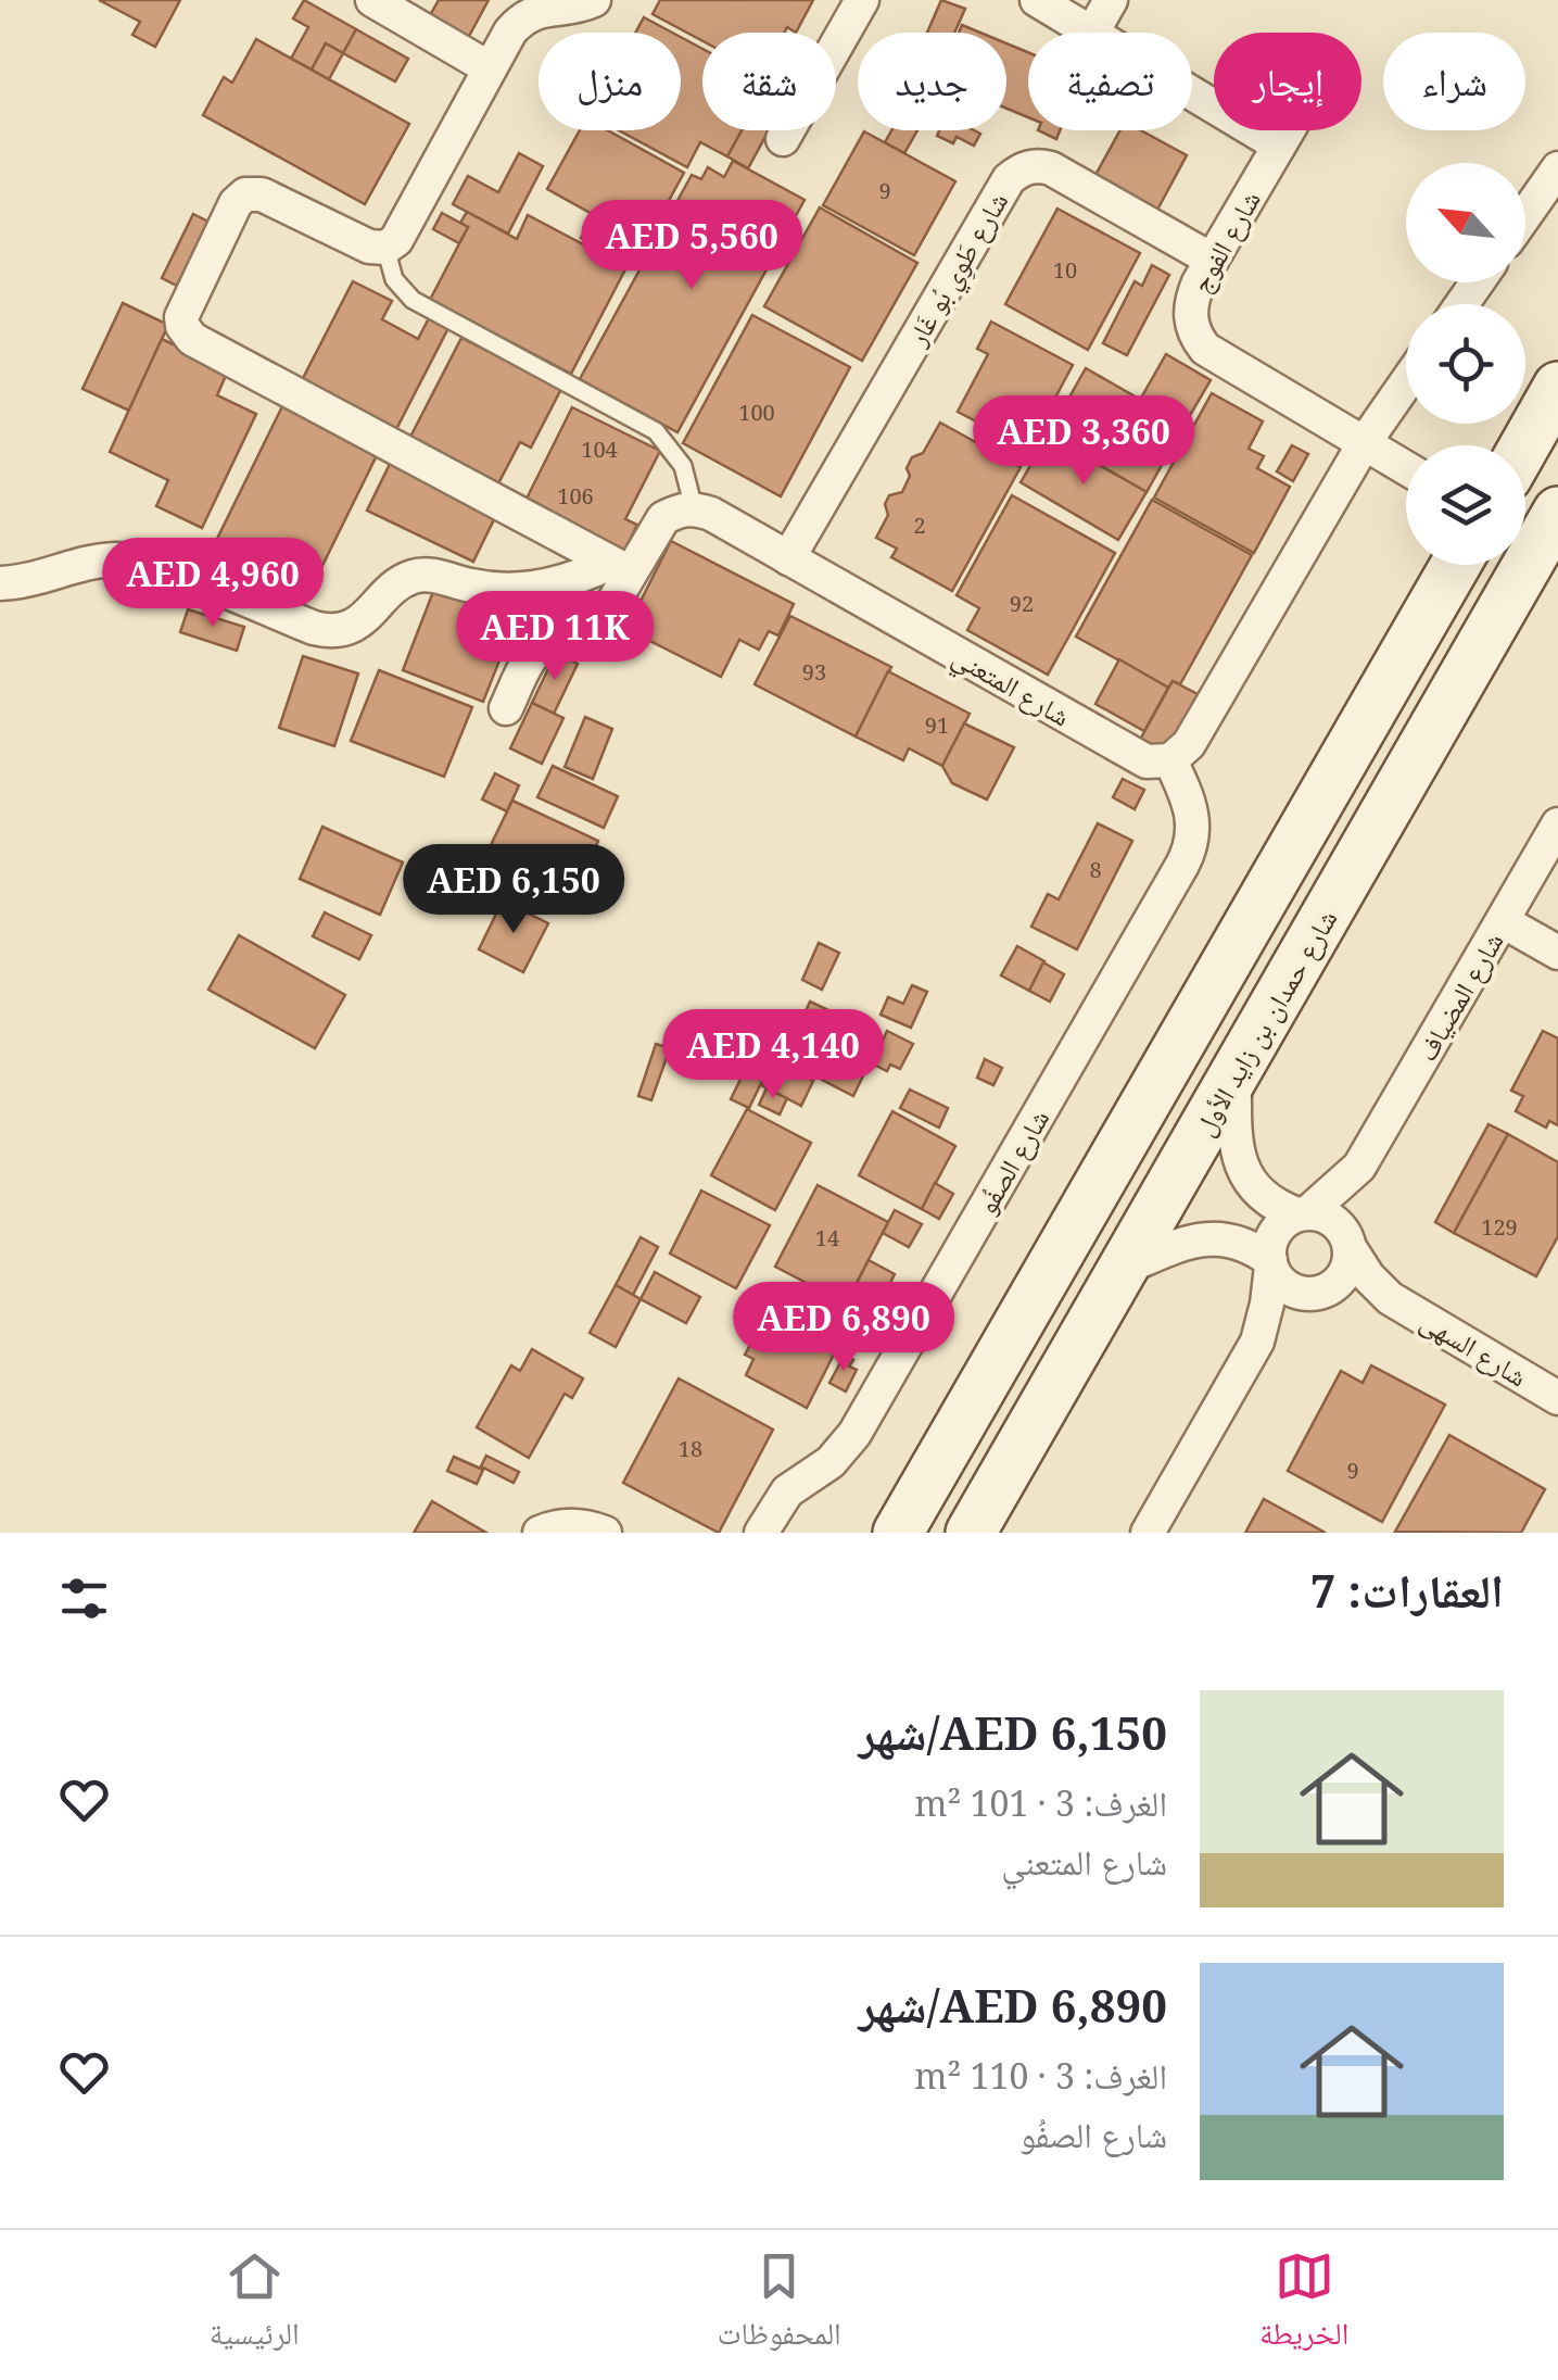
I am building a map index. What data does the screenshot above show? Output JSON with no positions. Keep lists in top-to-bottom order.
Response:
{
  "streets": {
    "main road": ["شارع حمدان بن زايد الأول"],
    "street": [
      "شارع الفوج",
      "شارع طَوِي بُو غَار",
      "شارع المتعني",
      "شارع المضياف",
      "شارع الصفُو",
      "شارع السهى"
    ]
  },
  "crossings": [
    ["شارع الفوج", "شارع طَوِي بُو غَار"],
    ["شارع طَوِي بُو غَار", "شارع المتعني"],
    ["شارع المتعني", "شارع الصفُو"],
    ["شارع المضياف", "شارع السهى"]
  ],
  "house_numbers": [
    "9",
    "10",
    "100",
    "104",
    "106",
    "2",
    "92",
    "93",
    "91",
    "8",
    "129",
    "14",
    "18",
    "9"
  ],
  "north": "top left",
  "page": {
    "chip": [
      "شراء",
      "إيجار",
      "تصفية",
      "جديد",
      "شقة",
      "منزل"
    ],
    "price": [
      "AED 5,560",
      "AED 3,360",
      "AED 4,960",
      "AED 11K",
      "AED 6,150",
      "AED 4,140",
      "AED 6,890"
    ],
    "heading": "العقارات: 7",
    "list": [
      {
        "name": "AED 6,150/شهر",
        "note": "الغرف: 3 · 101 m² · شارع المتعني"
      },
      {
        "name": "AED 6,890/شهر",
        "note": "الغرف: 3 · 110 m² · شارع الصفُو"
      }
    ],
    "tabs": ["الخريطة", "المحفوظات", "الرئيسية"]
  }
}
